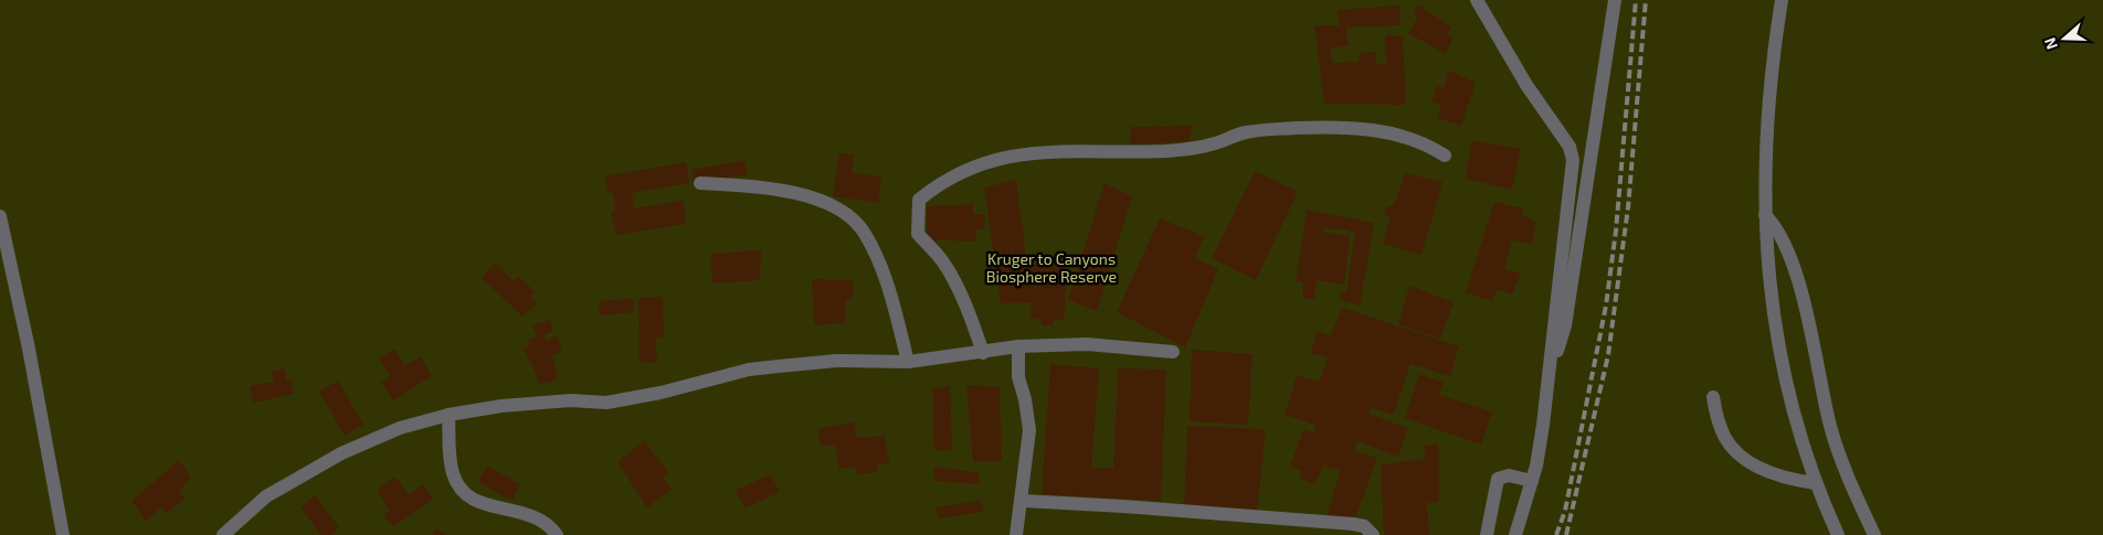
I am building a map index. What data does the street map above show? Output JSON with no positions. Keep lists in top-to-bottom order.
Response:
{
  "parks": ["Kruger to Canyons Biosphere Reserve"],
  "north": "left"
}
